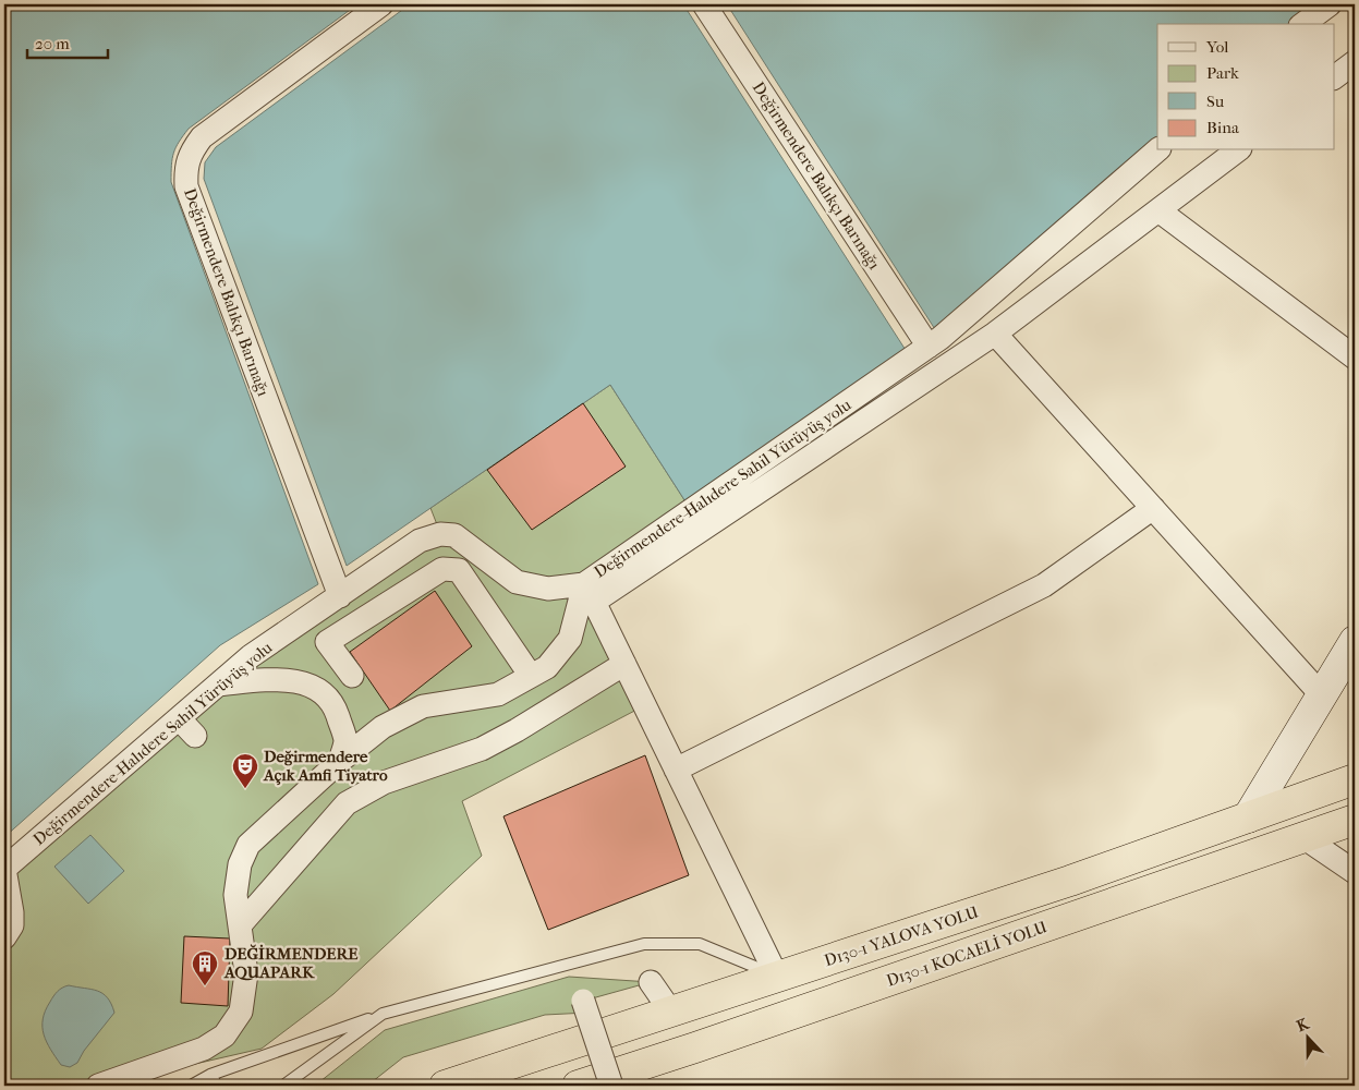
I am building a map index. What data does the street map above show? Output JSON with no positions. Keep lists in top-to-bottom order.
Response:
{
  "streets": {
    "highway": ["D130-1 YALOVA YOLU", "D130-1 KOCAELİ YOLU"],
    "street": ["Değirmendere Balıkçı Barınağı", "Değirmendere-Halıdere Sahil Yürüyüş yolu"]
  },
  "crossings": [
    ["Değirmendere Balıkçı Barınağı", "Değirmendere-Halıdere Sahil Yürüyüş yolu"]
  ],
  "places": {
    "theatre": ["Değirmendere Açık Amfi Tiyatro"],
    "building": ["DEĞİRMENDERE AQUAPARK"]
  },
  "legend": [
    "Yol",
    "Park",
    "Su",
    "Bina"
  ],
  "scale_bar": "20 m",
  "north": "top"
}
